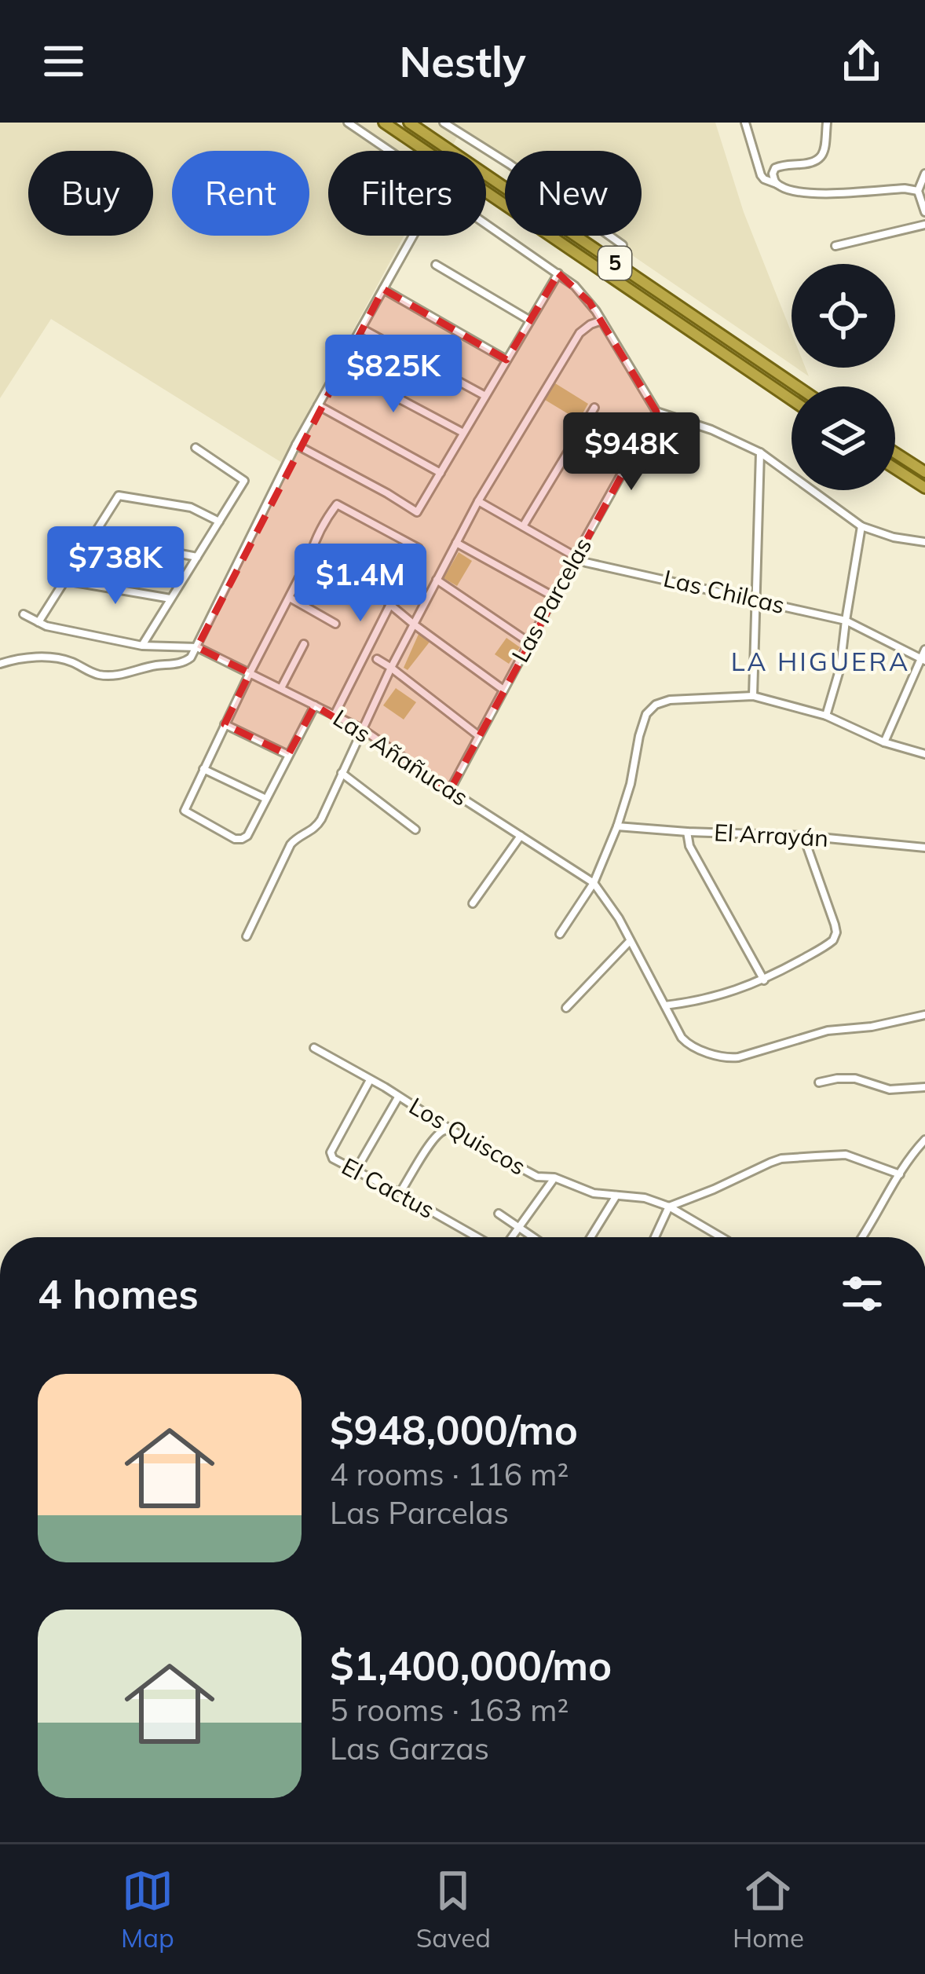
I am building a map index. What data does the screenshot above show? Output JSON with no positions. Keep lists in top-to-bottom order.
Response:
{
  "streets": {
    "highway": ["5"],
    "street": [
      "Las Chilcas",
      "Las Parcelas",
      "Las Añañucas",
      "El Arrayán",
      "Los Quiscos",
      "El Cactus"
    ]
  },
  "crossings": [
    ["Las Chilcas", "Las Parcelas"],
    ["Las Parcelas", "Las Añañucas"],
    ["Los Quiscos", "El Cactus"]
  ],
  "districts": ["LA HIGUERA"],
  "page": {
    "header": "Nestly",
    "chip": [
      "Buy",
      "Rent",
      "Filters",
      "New"
    ],
    "price": [
      "$825K",
      "$948K",
      "$738K",
      "$1.4M"
    ],
    "heading": "4 homes",
    "list": [
      {
        "name": "$948,000/mo",
        "note": "4 rooms · 116 m² · Las Parcelas"
      },
      {
        "name": "$1,400,000/mo",
        "note": "5 rooms · 163 m² · Las Garzas"
      }
    ],
    "tabs": ["Map", "Saved", "Home"]
  }
}
